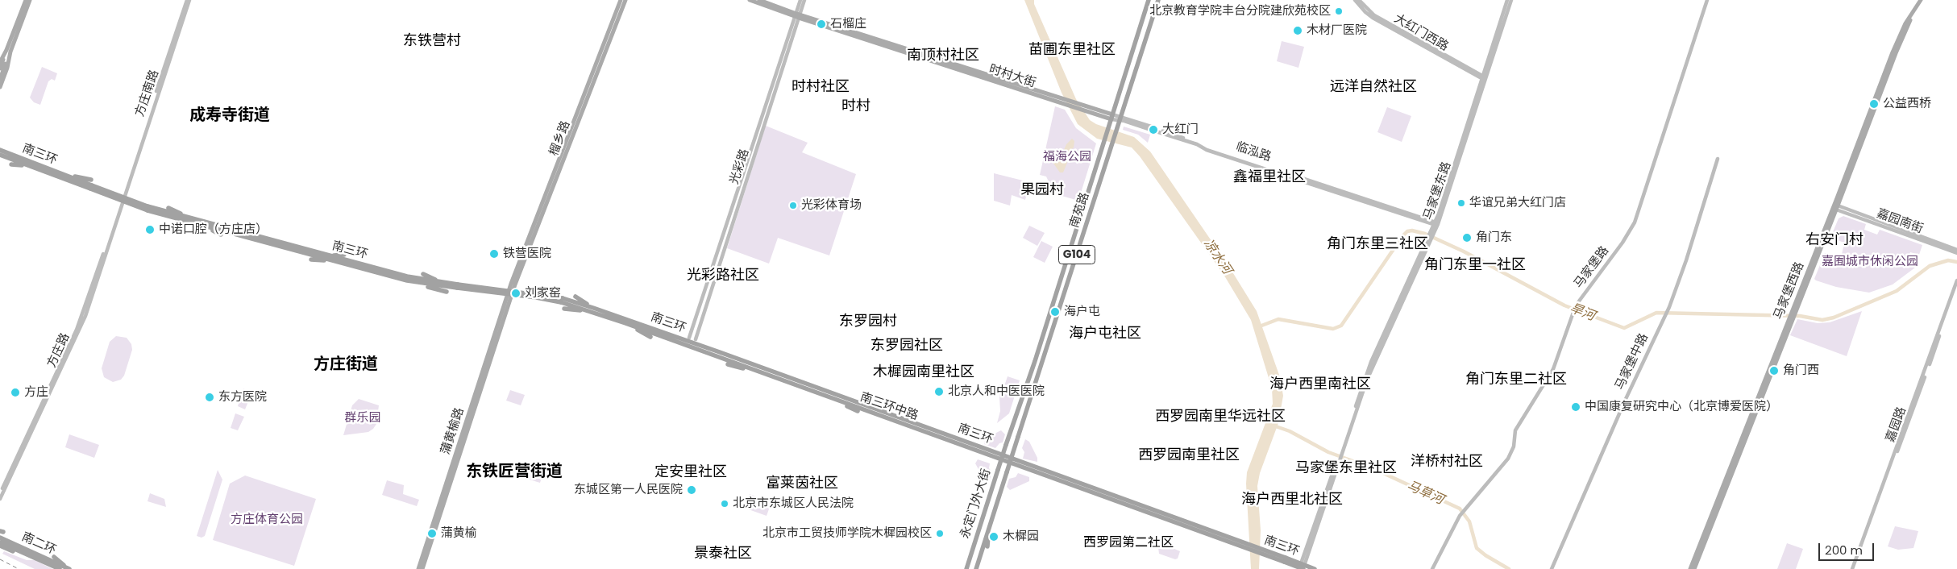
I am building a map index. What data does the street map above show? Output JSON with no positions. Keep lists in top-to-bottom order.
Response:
{
  "streets": {
    "highway": [
      "南三环",
      "南苑路",
      "G104",
      "南三环中路",
      "永定门外大街",
      "南二环"
    ],
    "main road": [
      "大红门西路",
      "时村大街",
      "方庄南路",
      "榴乡路",
      "临泓路",
      "光彩路",
      "马家堡东路",
      "嘉园南街",
      "马家堡路",
      "马家堡西路",
      "方庄路",
      "马家堡中路",
      "嘉园路",
      "蒲黄榆路"
    ]
  },
  "crossings": [
    ["大红门西路", "马家堡东路"],
    ["时村大街", "临泓路"],
    ["时村大街", "光彩路"],
    ["时村大街", "南苑路"],
    ["方庄南路", "方庄路"],
    ["临泓路", "马家堡东路"],
    ["临泓路", "南苑路"],
    ["南三环", "南三环中路"],
    ["南苑路", "永定门外大街"],
    ["嘉园南街", "马家堡西路"]
  ],
  "districts": [
    "东铁营村",
    "苗圃东里社区",
    "南顶村社区",
    "时村社区",
    "远洋自然社区",
    "时村",
    "成寿寺街道",
    "鑫福里社区",
    "果园村",
    "右安门村",
    "角门东里三社区",
    "角门东里一社区",
    "光彩路社区",
    "东罗园村",
    "海户屯社区",
    "东罗园社区",
    "方庄街道",
    "木樨园南里社区",
    "角门东里二社区",
    "海户西里南社区",
    "西罗园南里华远社区",
    "西罗园南里社区",
    "洋桥村社区",
    "马家堡东里社区",
    "东铁匠营街道",
    "定安里社区",
    "富莱茵社区",
    "海户西里北社区",
    "西罗园第二社区",
    "景泰社区"
  ],
  "water": ["凉水河", "旱河", "马草河"],
  "parks": [
    "福海公园",
    "嘉囿城市休闲公园",
    "群乐园",
    "方庄体育公园"
  ],
  "places": [
    "北京教育学院丰台分院建欣苑校区",
    "石榴庄",
    "木材厂医院",
    "公益西桥",
    "大红门",
    "华谊兄弟大红门店",
    "光彩体育场",
    "中诺口腔（方庄店）",
    "角门东",
    "铁营医院",
    "刘家窑",
    "海户屯",
    "角门西",
    "北京人和中医医院",
    "方庄",
    "东方医院",
    "中国康复研究中心（北京博爱医院）",
    "东城区第一人民医院",
    "北京市东城区人民法院",
    "蒲黄榆",
    "北京市工贸技师学院木樨园校区",
    "木樨园"
  ],
  "scale_bar": "200 m"
}
